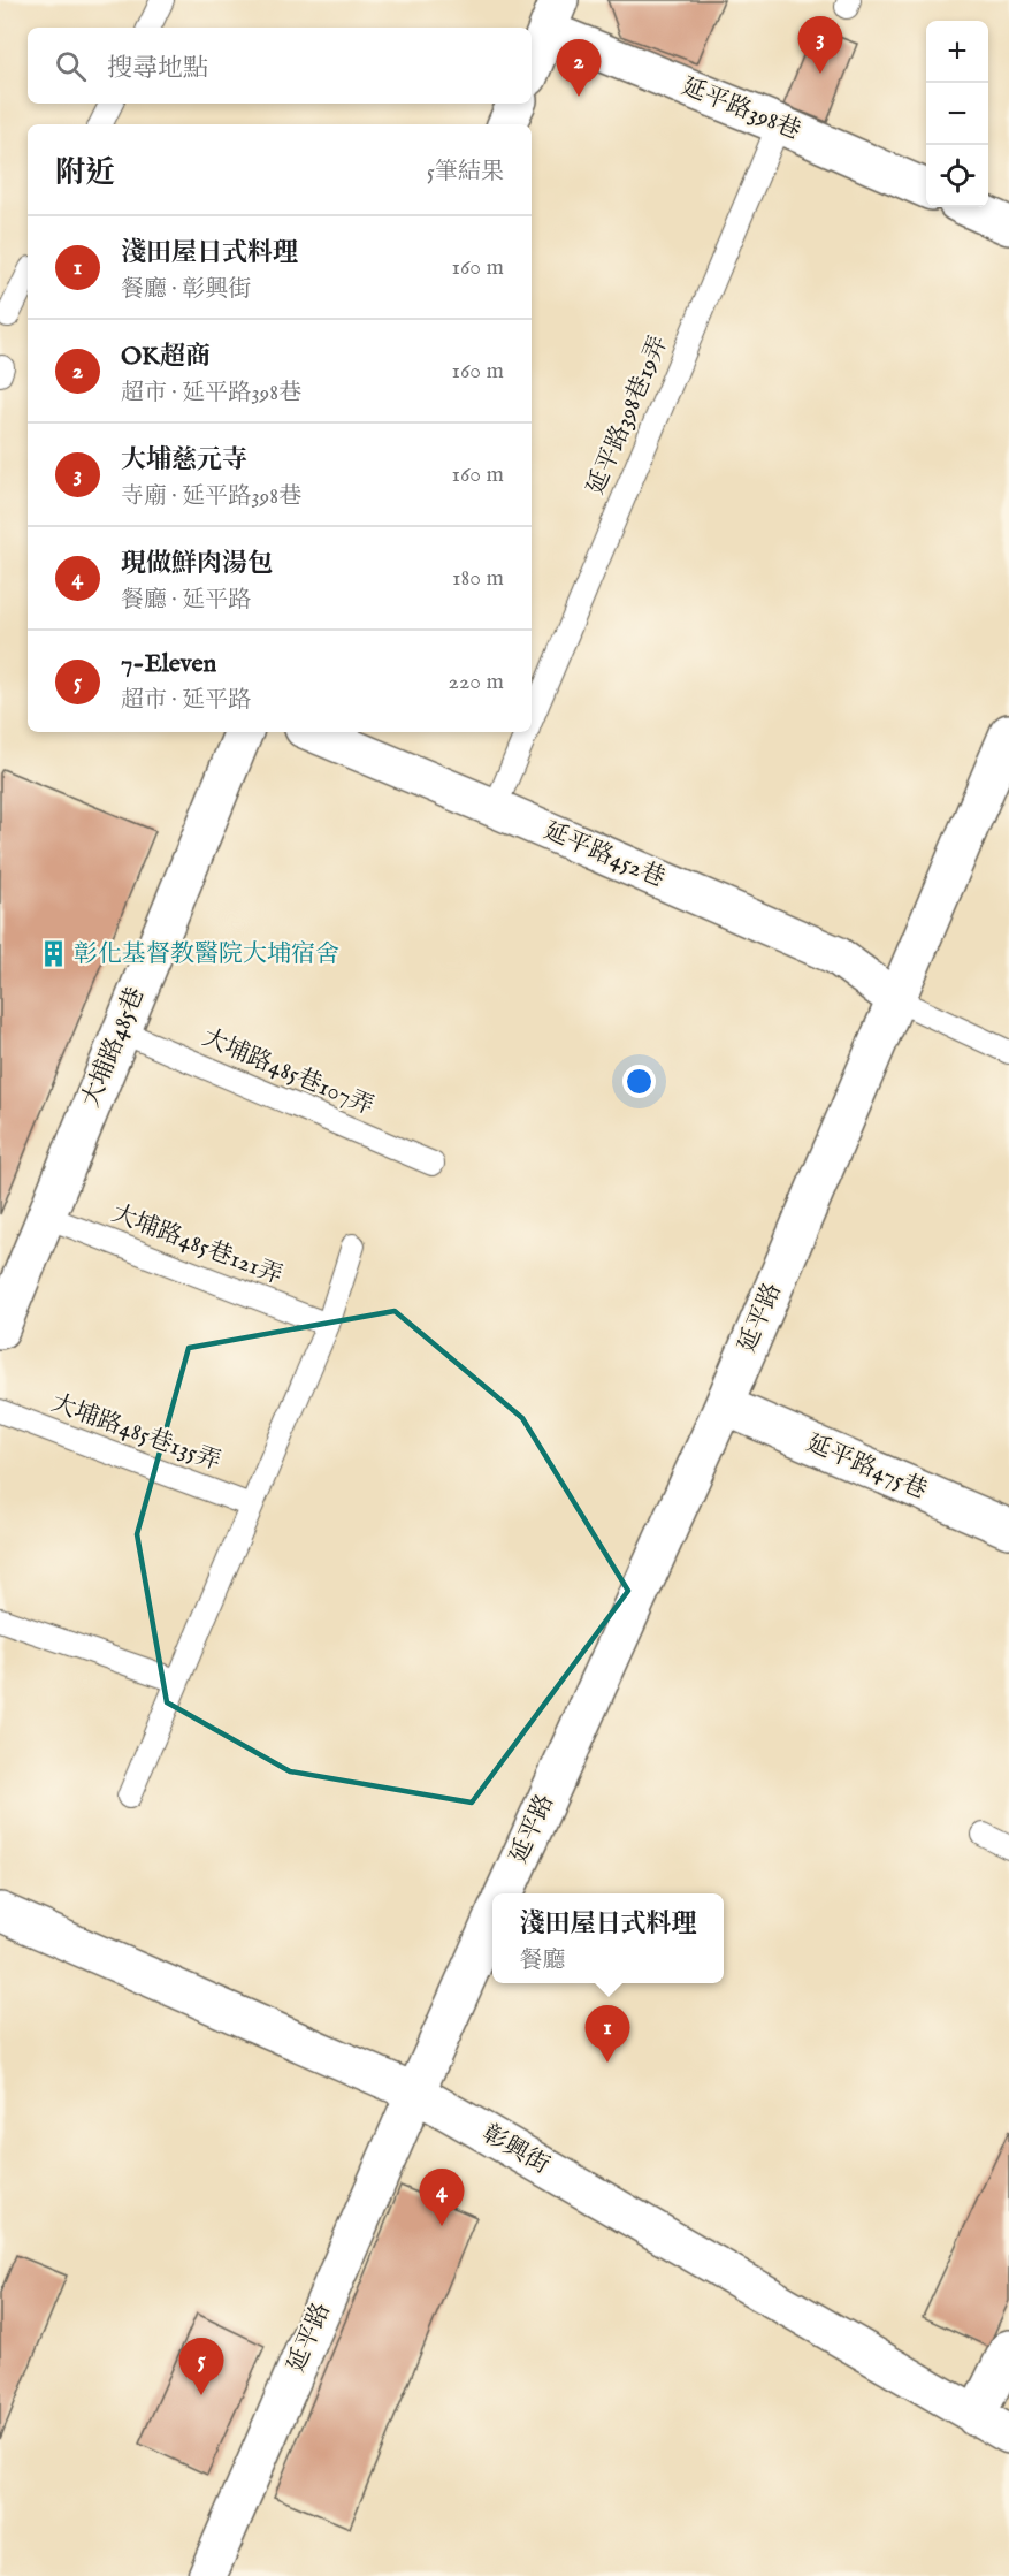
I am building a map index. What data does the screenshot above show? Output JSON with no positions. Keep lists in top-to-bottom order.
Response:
{
  "streets": {
    "street": [
      "延平路398巷",
      "延平路452巷",
      "大埔路485巷",
      "延平路",
      "延平路475巷",
      "彰興街"
    ],
    "lane": [
      "延平路398巷19弄",
      "大埔路485巷107弄",
      "大埔路485巷121弄",
      "大埔路485巷135弄"
    ]
  },
  "crossings": [
    ["延平路398巷", "延平路398巷19弄"],
    ["延平路398巷19弄", "延平路452巷"],
    ["延平路452巷", "延平路"],
    ["大埔路485巷", "大埔路485巷107弄"],
    ["大埔路485巷", "大埔路485巷121弄"],
    ["延平路", "延平路475巷"],
    ["延平路", "彰興街"]
  ],
  "places": {
    "building": ["彰化基督教醫院大埔宿舍"]
  },
  "page": {
    "pins": [
      "3",
      "2",
      "1",
      "4",
      "5"
    ],
    "map_buttons": ["+", "−"],
    "search": "搜尋地點",
    "heading": ["附近", "5筆結果"],
    "list": [
      {
        "mark": "1",
        "name": "淺田屋日式料理",
        "note": "餐廳 · 彰興街",
        "value": "160 m"
      },
      {
        "mark": "2",
        "name": "OK超商",
        "note": "超市 · 延平路398巷",
        "value": "160 m"
      },
      {
        "mark": "3",
        "name": "大埔慈元寺",
        "note": "寺廟 · 延平路398巷",
        "value": "160 m"
      },
      {
        "mark": "4",
        "name": "現做鮮肉湯包",
        "note": "餐廳 · 延平路",
        "value": "180 m"
      },
      {
        "mark": "5",
        "name": "7-Eleven",
        "note": "超市 · 延平路",
        "value": "220 m"
      }
    ],
    "popup": ["淺田屋日式料理", "餐廳"]
  }
}
